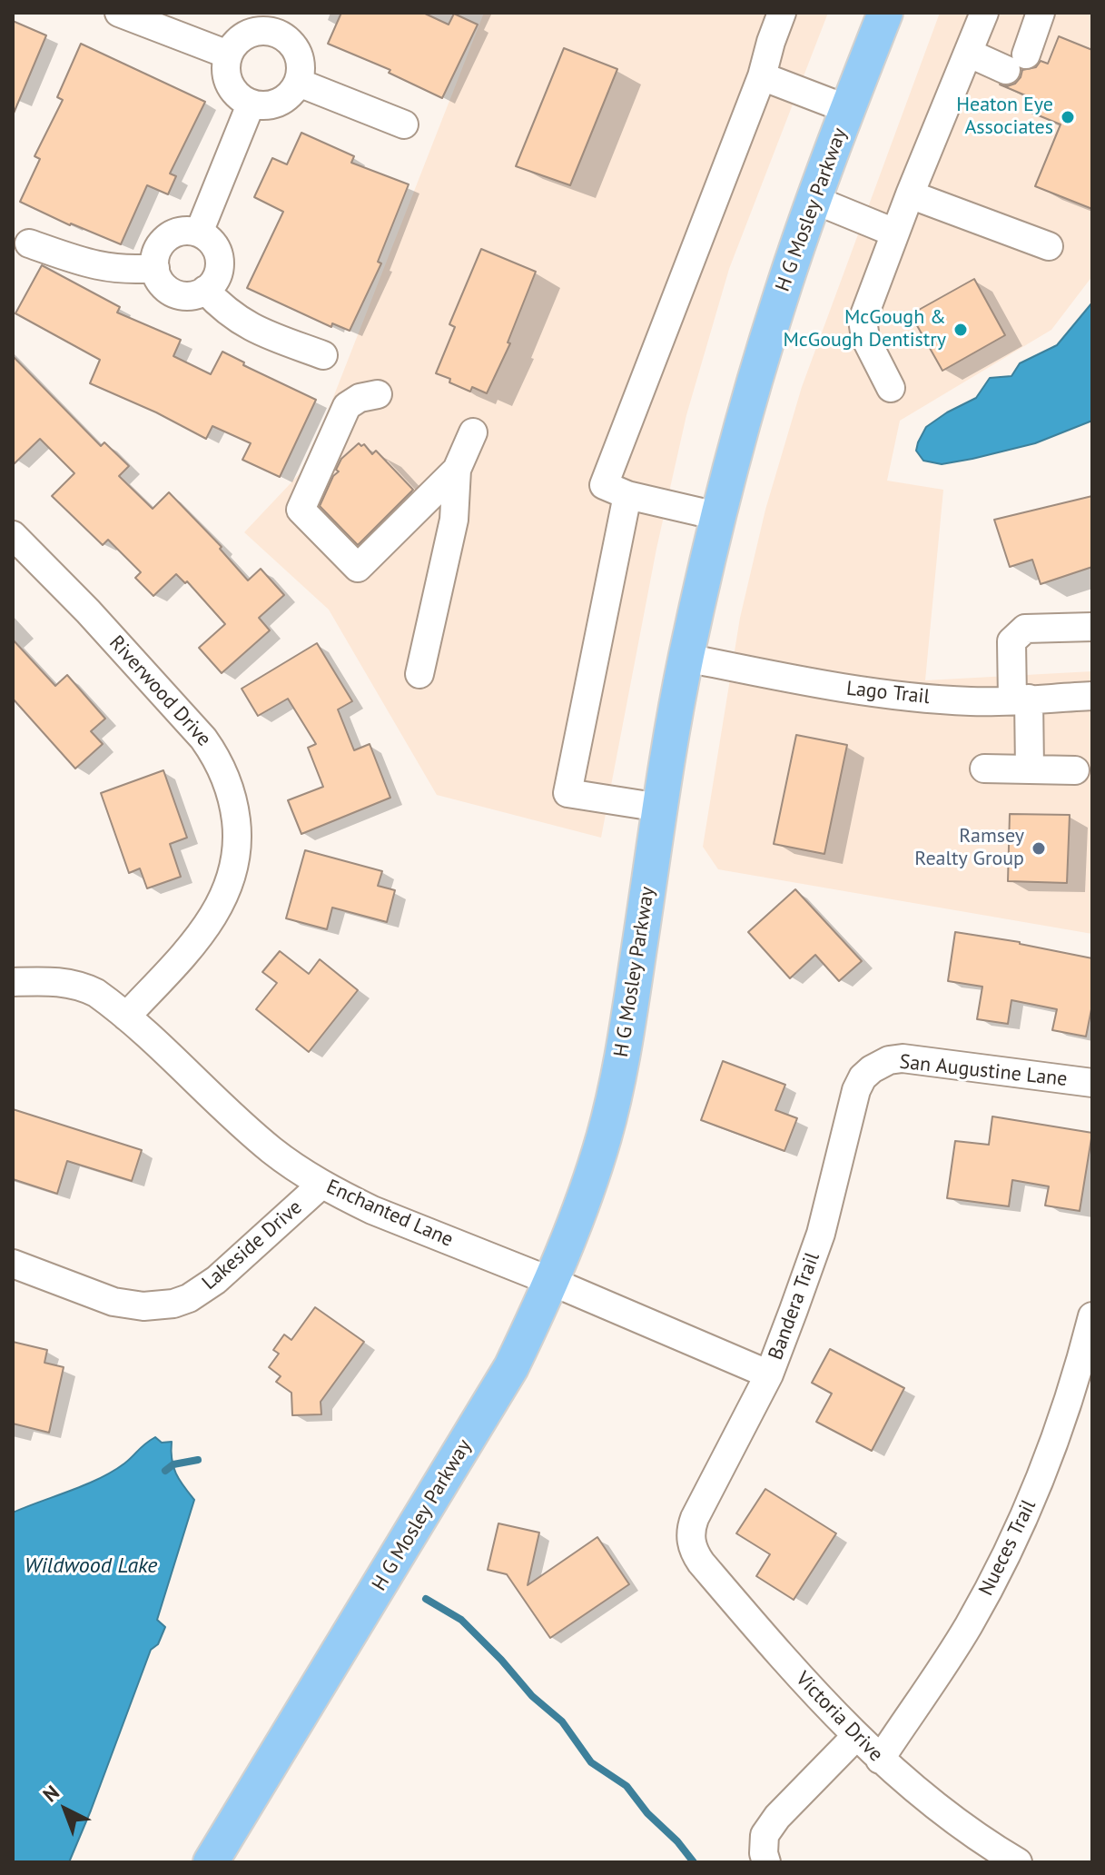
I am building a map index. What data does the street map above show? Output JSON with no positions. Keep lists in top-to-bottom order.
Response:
{
  "streets": {
    "main road": ["H G Mosley Parkway"],
    "street": [
      "Riverwood Drive",
      "Lago Trail",
      "San Augustine Lane",
      "Enchanted Lane",
      "Lakeside Drive",
      "Bandera Trail",
      "Nueces Trail",
      "Victoria Drive"
    ]
  },
  "crossings": [
    ["H G Mosley Parkway", "Lago Trail"],
    ["H G Mosley Parkway", "Enchanted Lane"],
    ["Riverwood Drive", "Enchanted Lane"],
    ["San Augustine Lane", "Bandera Trail"],
    ["Enchanted Lane", "Lakeside Drive"],
    ["Enchanted Lane", "Bandera Trail"],
    ["Bandera Trail", "Victoria Drive"],
    ["Nueces Trail", "Victoria Drive"]
  ],
  "water": ["Wildwood Lake"],
  "places": ["Heaton Eye Associates", "McGough & McGough Dentistry", "Ramsey Realty Group"],
  "north": "top left"
}
